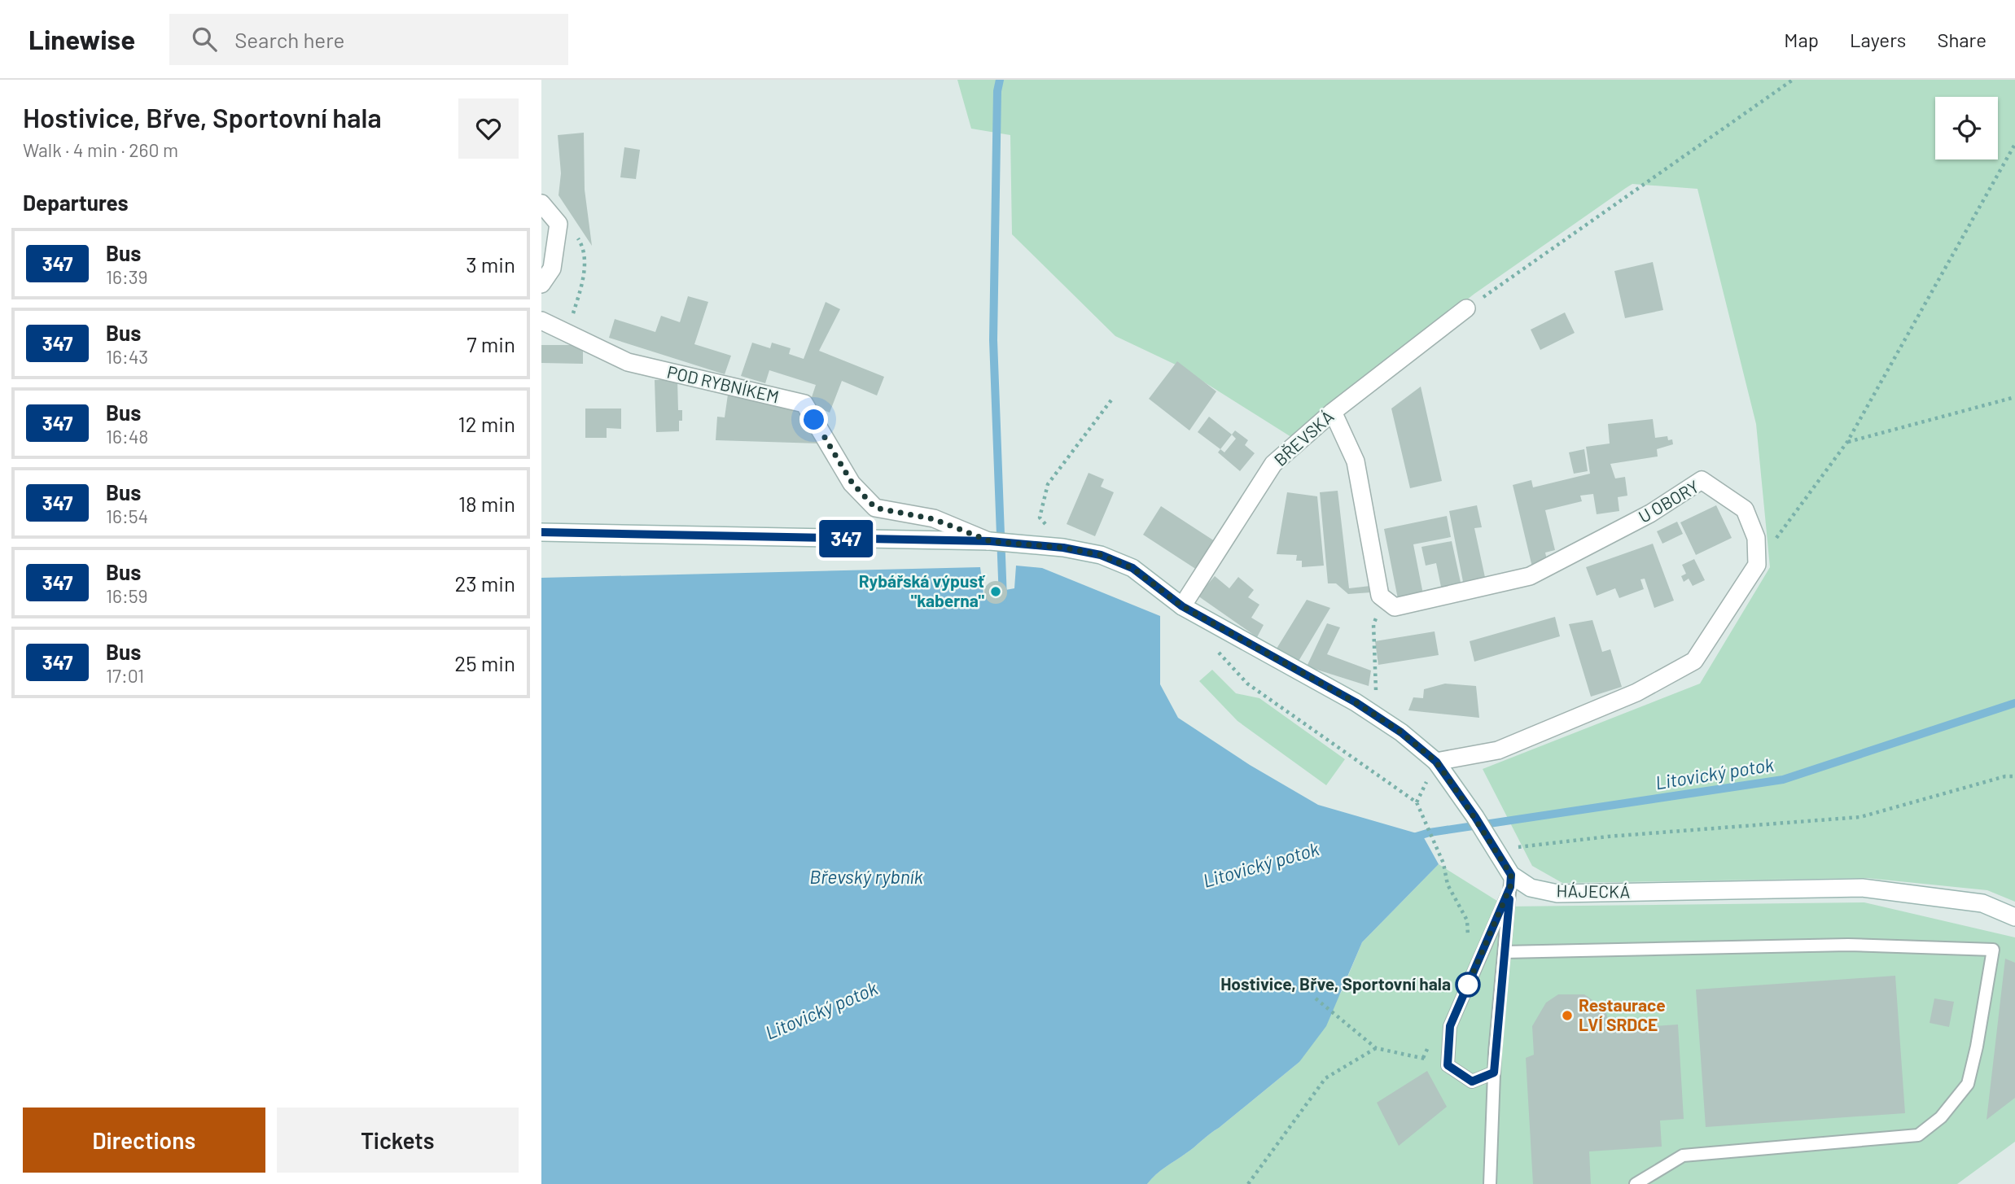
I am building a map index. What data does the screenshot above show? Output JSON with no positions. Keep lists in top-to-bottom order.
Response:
{
  "streets": {
    "street": [
      "POD RYBNÍKEM",
      "BŘEVSKÁ",
      "U OBORY",
      "HÁJECKÁ"
    ]
  },
  "crossings": [
    ["POD RYBNÍKEM", "HÁJECKÁ"],
    ["BŘEVSKÁ", "HÁJECKÁ"]
  ],
  "water": ["Litovický potok", "Břevský rybník"],
  "places": ["Rybářská výpusť \"kaberna\"", "Hostivice, Břve, Sportovní hala", "Restaurace LVÍ SRDCE"],
  "lines": ["bus line 347"],
  "page": {
    "header": "Linewise",
    "search": "Search here",
    "nav": ["Map", "Layers", "Share"],
    "heading": [
      ["Hostivice, Břve, Sportovní hala", "Walk · 4 min · 260 m"],
      "Departures"
    ],
    "on_map": "347",
    "list": [
      {
        "mark": "347",
        "name": "Bus",
        "note": "16:39",
        "value": "3 min"
      },
      {
        "mark": "347",
        "name": "Bus",
        "note": "16:43",
        "value": "7 min"
      },
      {
        "mark": "347",
        "name": "Bus",
        "note": "16:48",
        "value": "12 min"
      },
      {
        "mark": "347",
        "name": "Bus",
        "note": "16:54",
        "value": "18 min"
      },
      {
        "mark": "347",
        "name": "Bus",
        "note": "16:59",
        "value": "23 min"
      },
      {
        "mark": "347",
        "name": "Bus",
        "note": "17:01",
        "value": "25 min"
      }
    ],
    "buttons": ["Directions", "Tickets"]
  }
}
